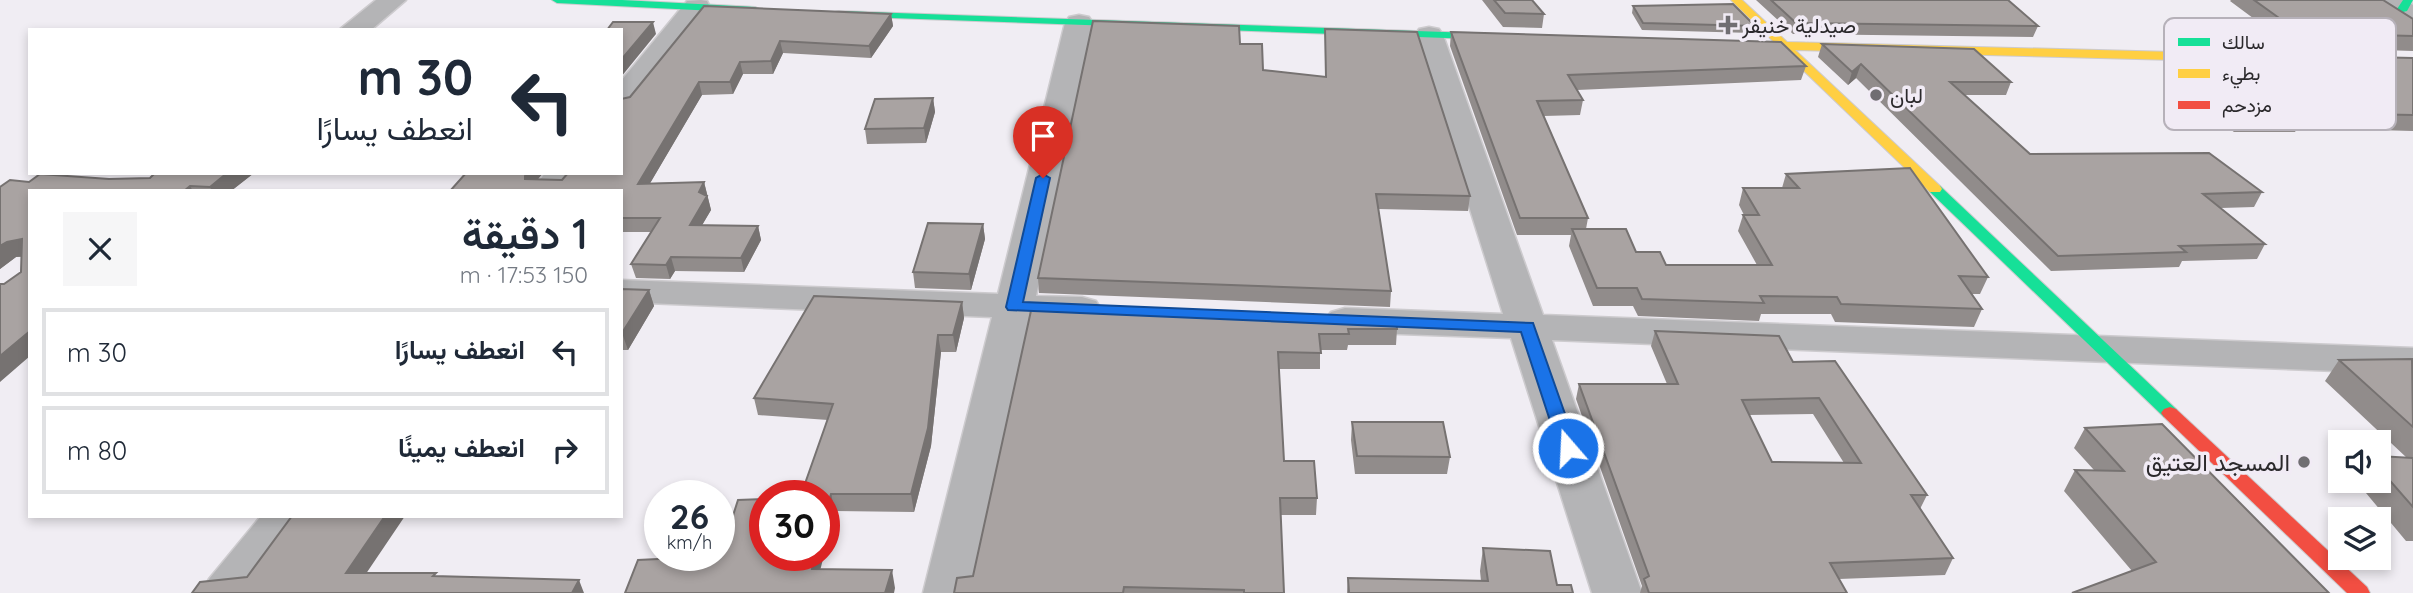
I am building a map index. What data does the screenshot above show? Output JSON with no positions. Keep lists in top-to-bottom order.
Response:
{
  "places": {
    "health": ["صيدلية خنيفر"],
    "other": ["لبان", "المسجد العتيق"]
  },
  "legend": ["سالك", "بطيء", "مزدحم"],
  "page": {
    "turn": ["30 m", "انعطف يسارًا"],
    "heading": ["1 دقيقة", "150 m · 17:53"],
    "list": [
      {
        "name": "انعطف يسارًا",
        "value": "30 m"
      },
      {
        "name": "انعطف يمينًا",
        "value": "80 m"
      }
    ],
    "speed": "26 km/h",
    "limit": "30"
  }
}
